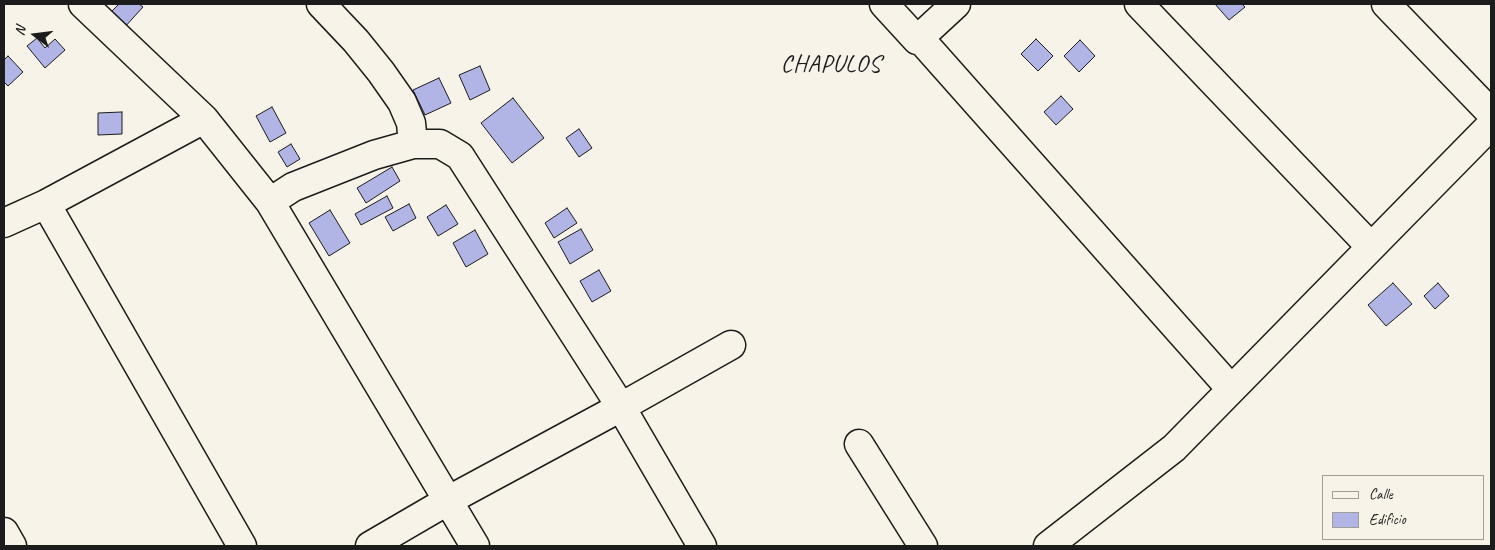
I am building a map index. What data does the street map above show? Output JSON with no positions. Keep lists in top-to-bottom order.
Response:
{
  "districts": ["CHAPULOS"],
  "legend": ["Calle", "Edificio"],
  "north": "left"
}
